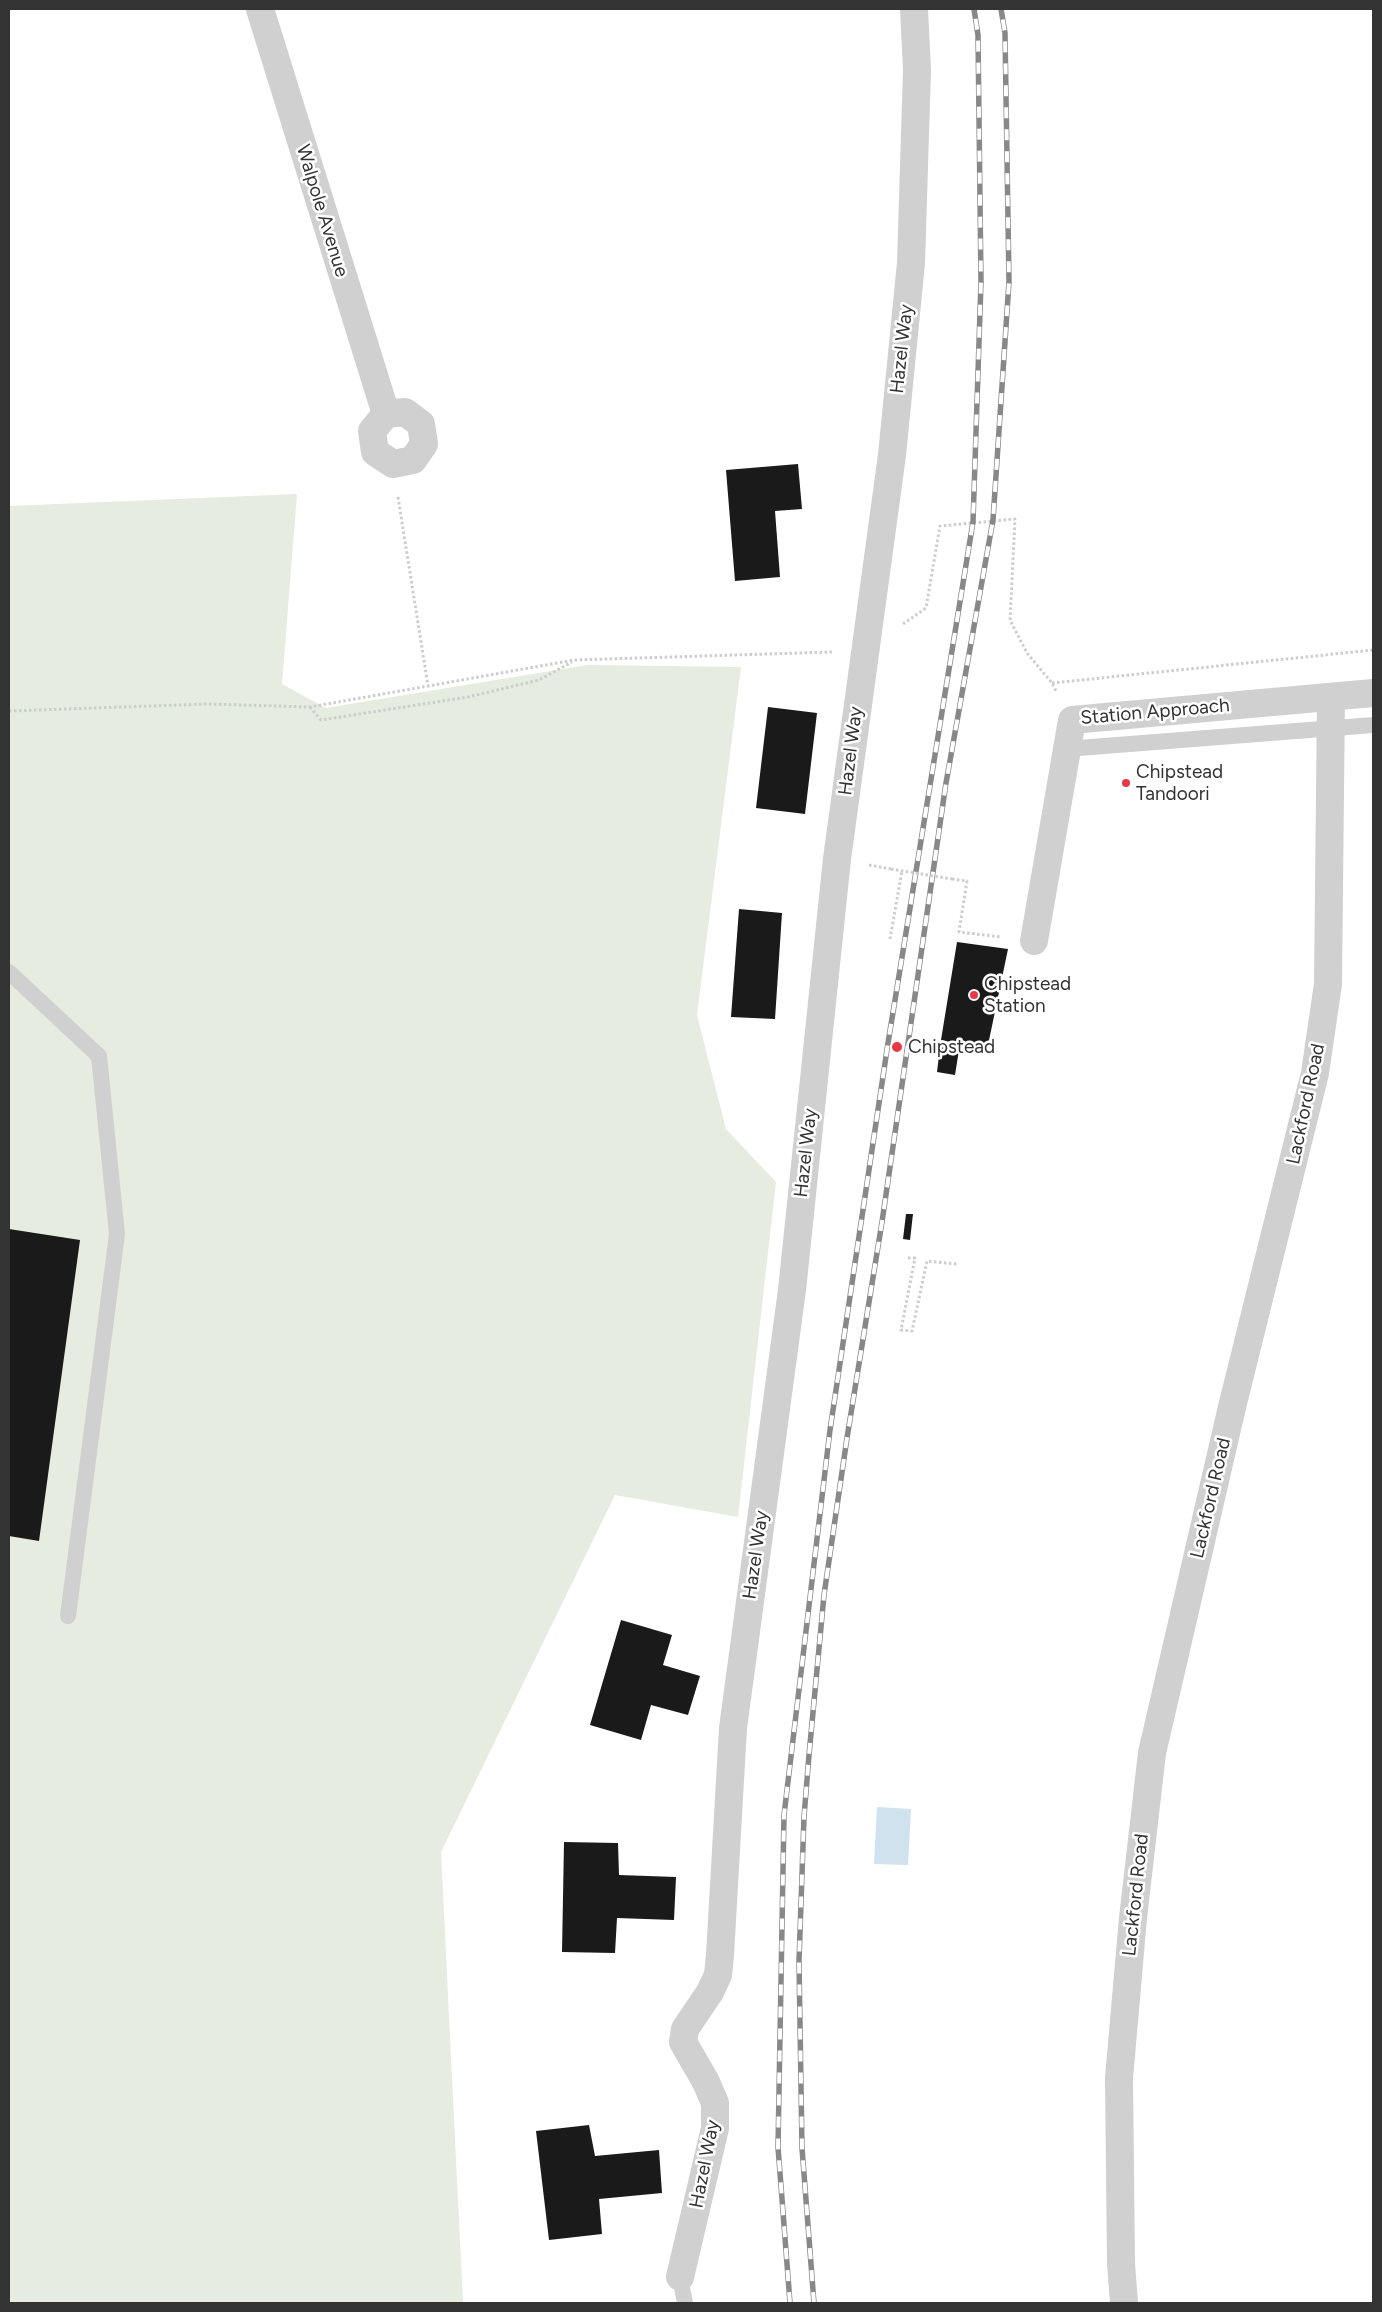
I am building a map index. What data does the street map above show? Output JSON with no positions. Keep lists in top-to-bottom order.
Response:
{
  "streets": {
    "street": [
      "Walpole Avenue",
      "Hazel Way",
      "Station Approach",
      "Lackford Road"
    ]
  },
  "crossings": [
    ["Station Approach", "Lackford Road"]
  ],
  "places": ["Chipstead Tandoori", "Chipstead Station", "Chipstead"]
}
